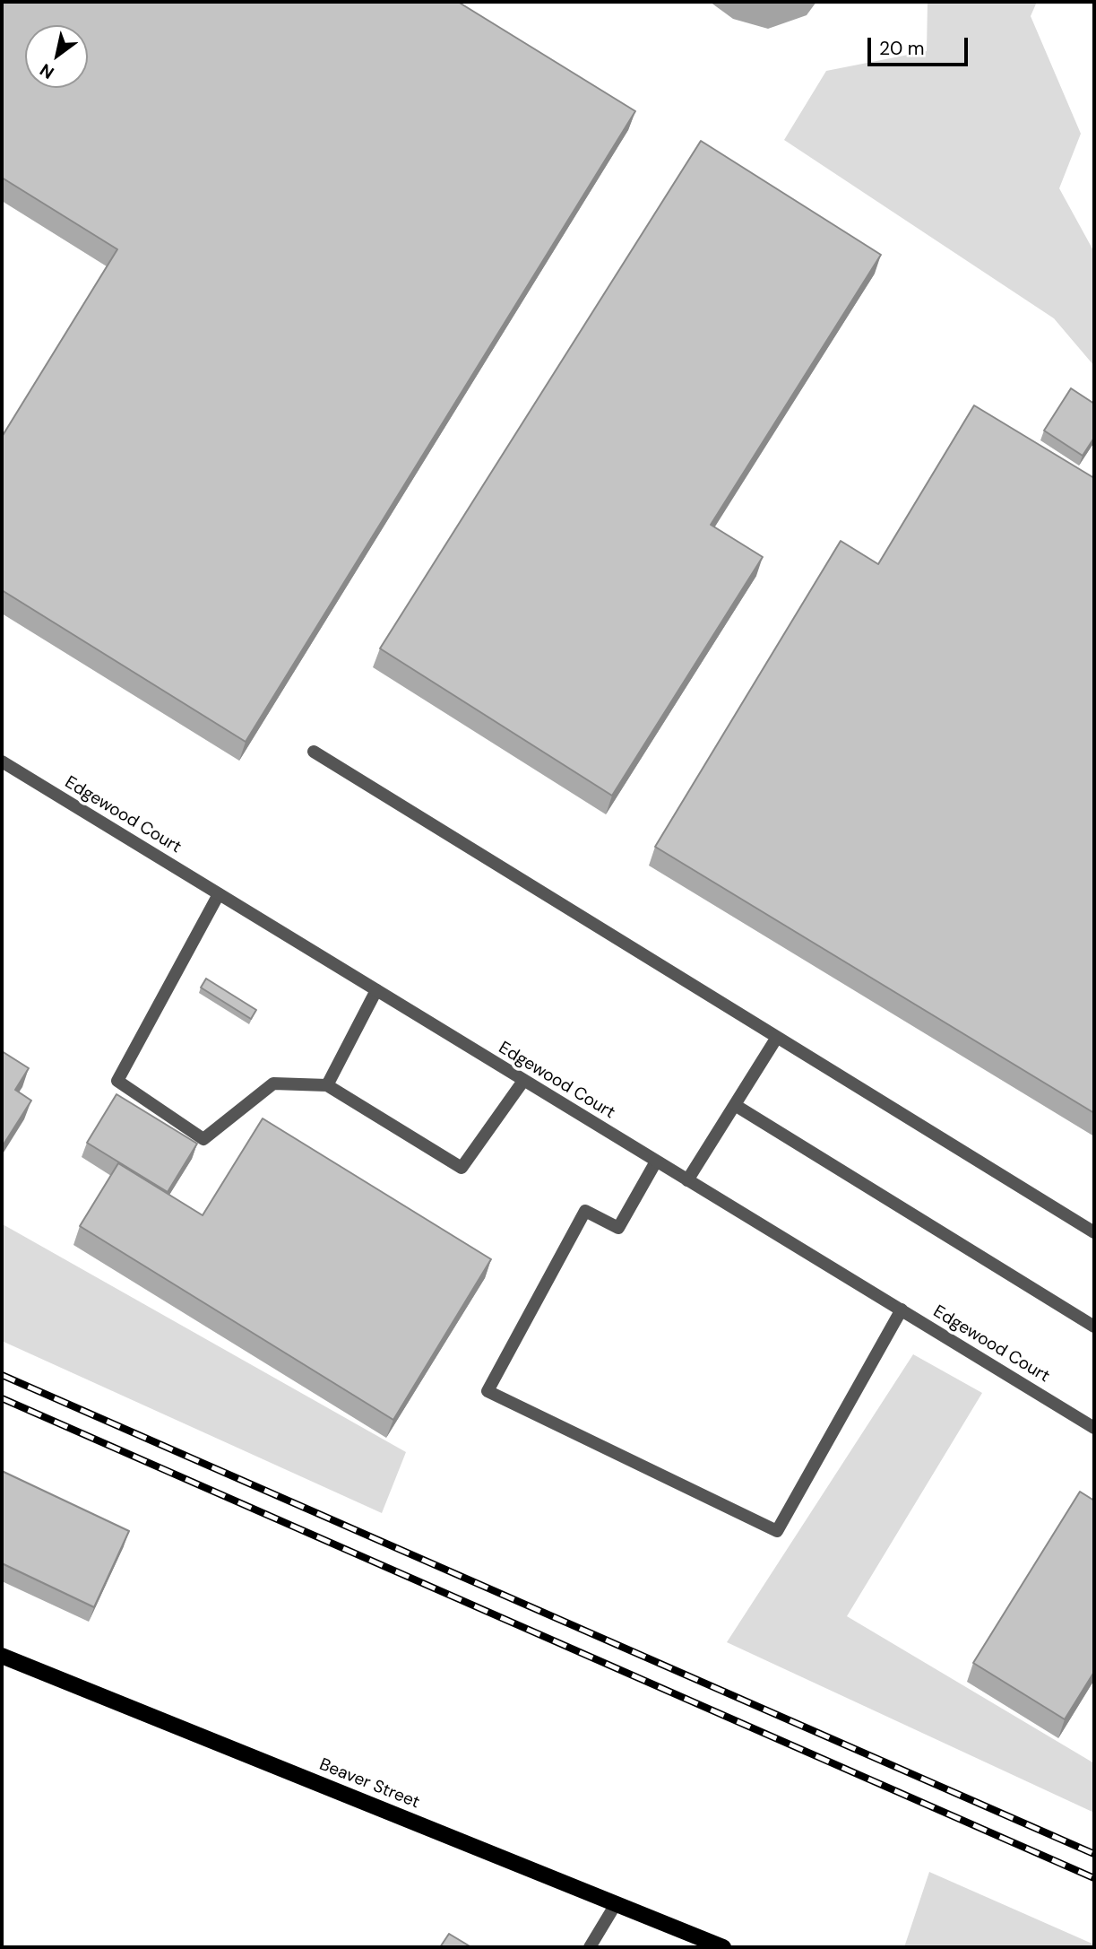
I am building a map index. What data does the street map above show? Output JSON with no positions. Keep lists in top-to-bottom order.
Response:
{
  "streets": {
    "main road": ["Beaver Street"],
    "street": ["Edgewood Court"]
  },
  "scale_bar": "20 m",
  "north": "bottom left"
}
